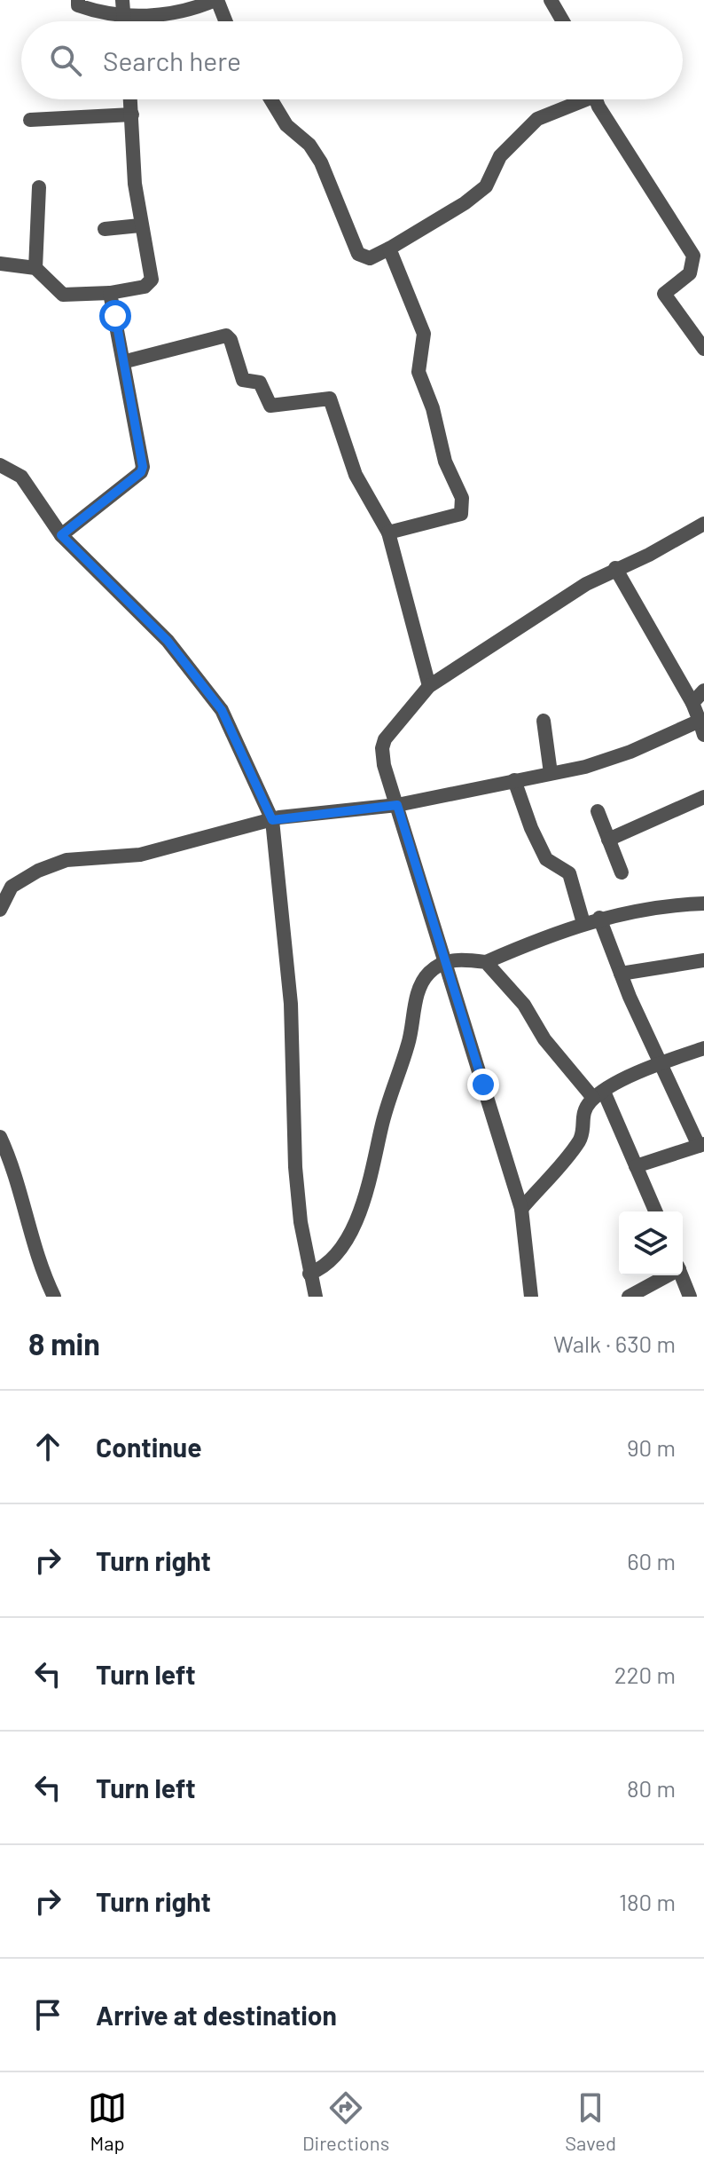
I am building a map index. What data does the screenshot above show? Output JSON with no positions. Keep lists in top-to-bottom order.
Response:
{
  "page": {
    "search": "Search here",
    "heading": ["8 min", "Walk · 630 m"],
    "list": [
      ["Continue", "90 m"],
      ["Turn right", "60 m"],
      ["Turn left", "220 m"],
      ["Turn left", "80 m"],
      ["Turn right", "180 m"],
      "Arrive at destination"
    ],
    "nav": ["Map", "Directions", "Saved"]
  }
}
